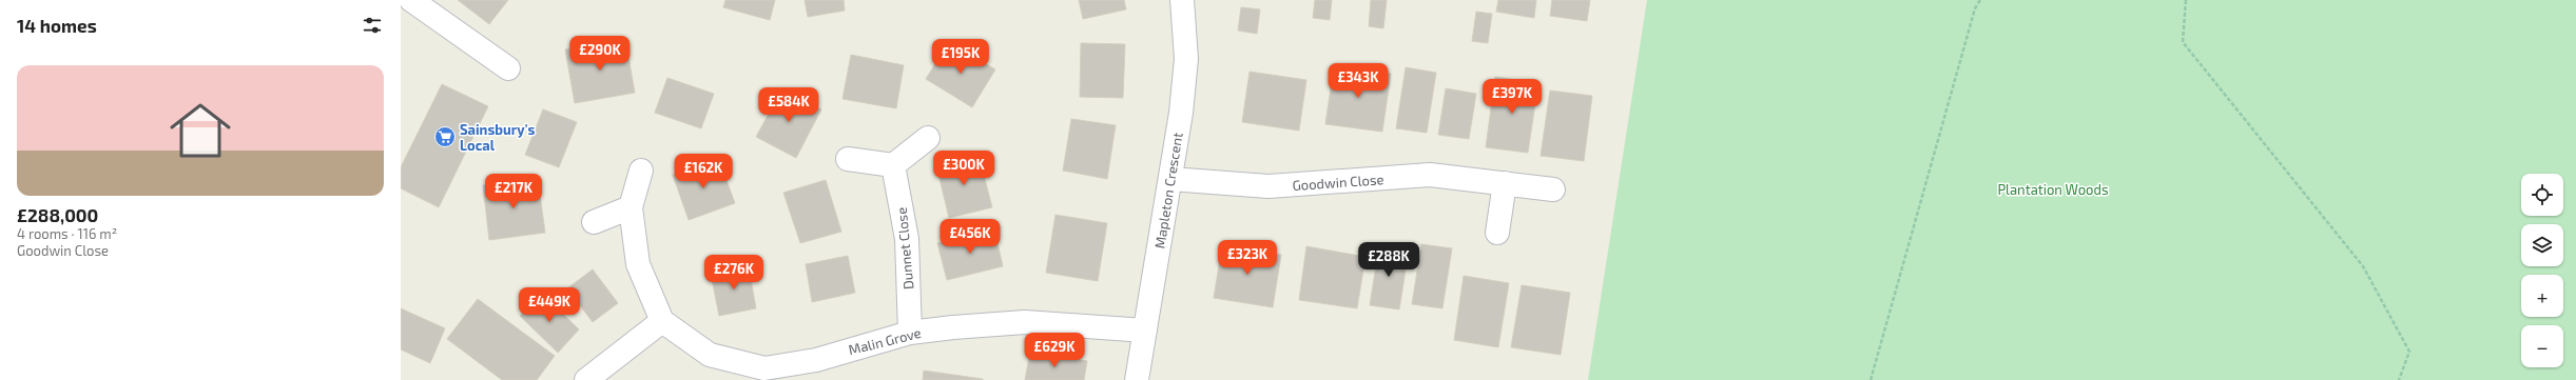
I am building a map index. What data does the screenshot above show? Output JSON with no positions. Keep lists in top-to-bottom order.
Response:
{
  "streets": {
    "street": [
      "Goodwin Close",
      "Mapleton Crescent",
      "Dunnet Close",
      "Malin Grove"
    ]
  },
  "crossings": [
    ["Goodwin Close", "Mapleton Crescent"],
    ["Mapleton Crescent", "Malin Grove"],
    ["Dunnet Close", "Malin Grove"]
  ],
  "parks": ["Plantation Woods"],
  "places": {
    "supermarket": ["Sainsbury's Local"]
  },
  "page": {
    "heading": "14 homes",
    "price": [
      "£290K",
      "£195K",
      "£343K",
      "£397K",
      "£584K",
      "£300K",
      "£162K",
      "£217K",
      "£456K",
      "£323K",
      "£288K",
      "£276K",
      "£449K",
      "£629K"
    ],
    "list": [
      {
        "name": "£288,000",
        "note": "4 rooms · 116 m² · Goodwin Close"
      }
    ],
    "map_buttons": ["+", "−"]
  }
}
